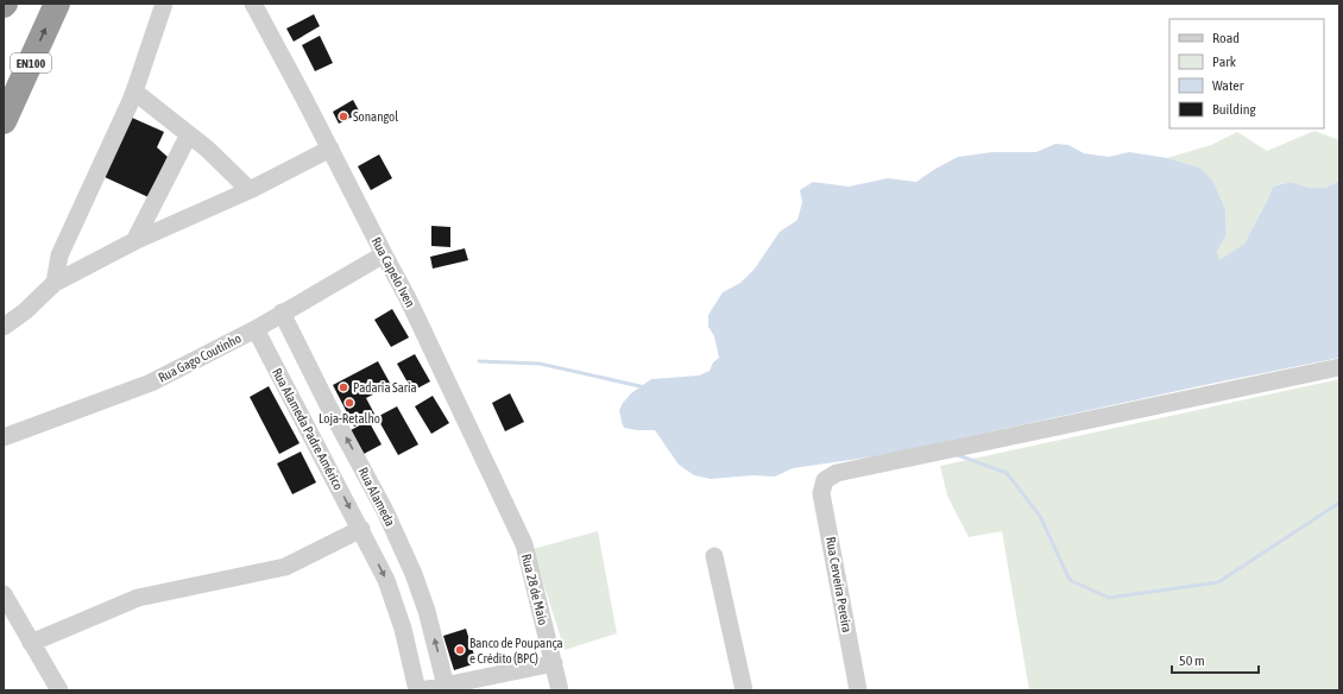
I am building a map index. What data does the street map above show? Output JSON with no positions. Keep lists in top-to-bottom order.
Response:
{
  "streets": {
    "highway": ["EN100"],
    "street": [
      "Rua Capelo Iven",
      "Rua Gago Coutinho",
      "Rua Alameda Padre Américo",
      "Rua Alameda",
      "Rua Cerveira Pereira",
      "Rua 28 de Maio"
    ]
  },
  "crossings": [
    ["Rua Capelo Iven", "Rua Gago Coutinho"],
    ["Rua Capelo Iven", "Rua 28 de Maio"],
    ["Rua Gago Coutinho", "Rua Alameda Padre Américo"],
    ["Rua Gago Coutinho", "Rua Alameda"]
  ],
  "one_way": ["Rua Alameda Padre Américo"],
  "places": [
    "Sonangol",
    "Padaria Saria",
    "Loja-Retalho",
    "Banco de Poupança e Crédito (BPC)"
  ],
  "legend": [
    "Road",
    "Park",
    "Water",
    "Building"
  ],
  "scale_bar": "50 m"
}
